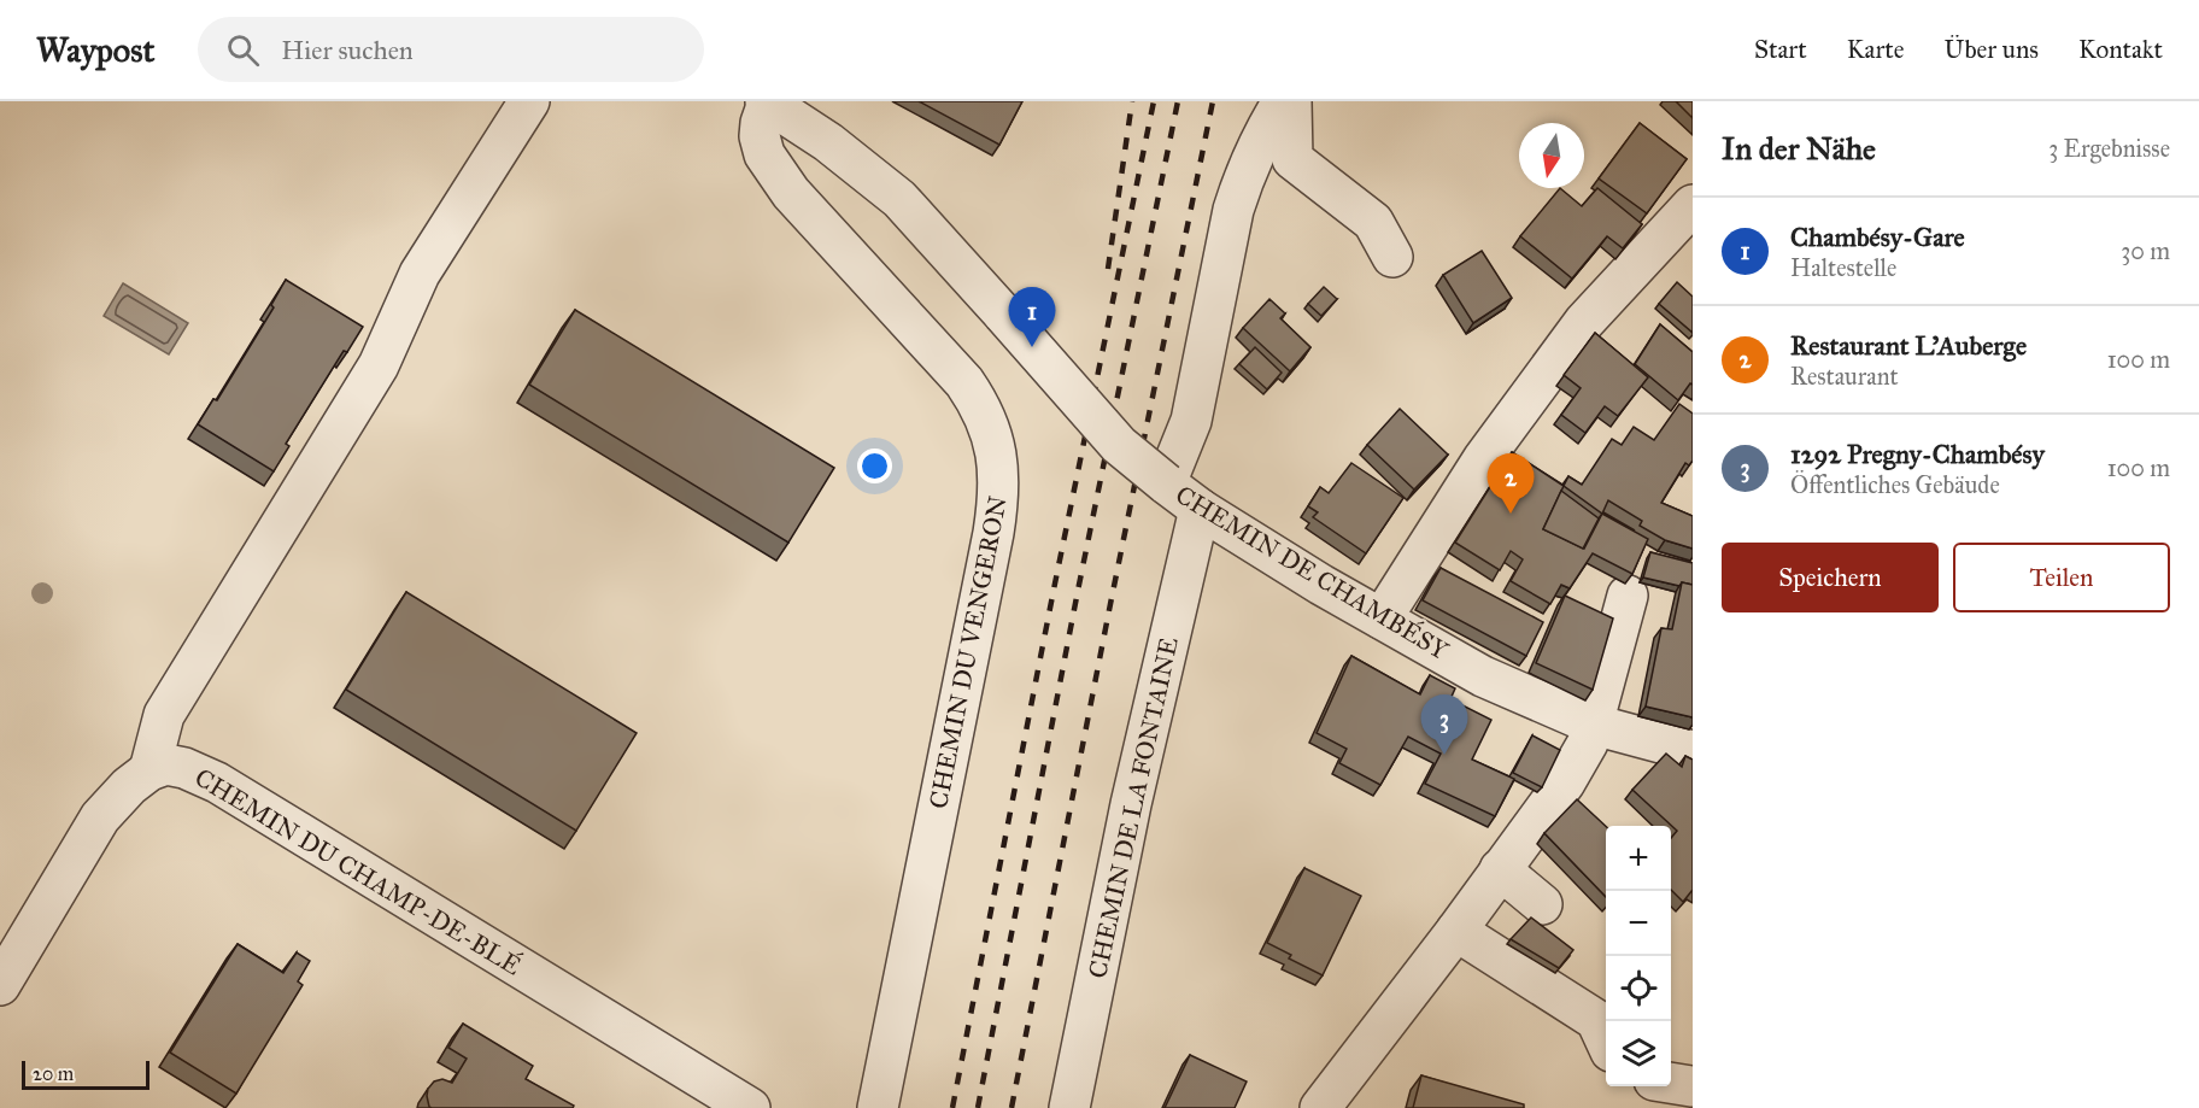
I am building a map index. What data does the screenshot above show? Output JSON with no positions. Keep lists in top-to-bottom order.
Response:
{
  "streets": {
    "street": [
      "CHEMIN DE CHAMBÉSY",
      "CHEMIN DU VENGERON",
      "CHEMIN DE LA FONTAINE",
      "CHEMIN DU CHAMP-DE-BLÉ"
    ]
  },
  "crossings": [
    ["CHEMIN DE CHAMBÉSY", "CHEMIN DU VENGERON"],
    ["CHEMIN DE CHAMBÉSY", "CHEMIN DE LA FONTAINE"]
  ],
  "scale_bar": "20 m",
  "north": "bottom",
  "page": {
    "header": "Waypost",
    "search": "Hier suchen",
    "nav": [
      "Start",
      "Karte",
      "Über uns",
      "Kontakt"
    ],
    "heading": ["In der Nähe", "3 Ergebnisse"],
    "list": [
      {
        "mark": "1",
        "name": "Chambésy-Gare",
        "note": "Haltestelle",
        "value": "30 m"
      },
      {
        "mark": "2",
        "name": "Restaurant L'Auberge",
        "note": "Restaurant",
        "value": "100 m"
      },
      {
        "mark": "3",
        "name": "1292 Pregny-Chambésy",
        "note": "Öffentliches Gebäude",
        "value": "100 m"
      }
    ],
    "pins": ["1", "2", "3"],
    "buttons": ["Speichern", "Teilen"],
    "map_buttons": ["+", "−"],
    "scale": "20 m"
  }
}
